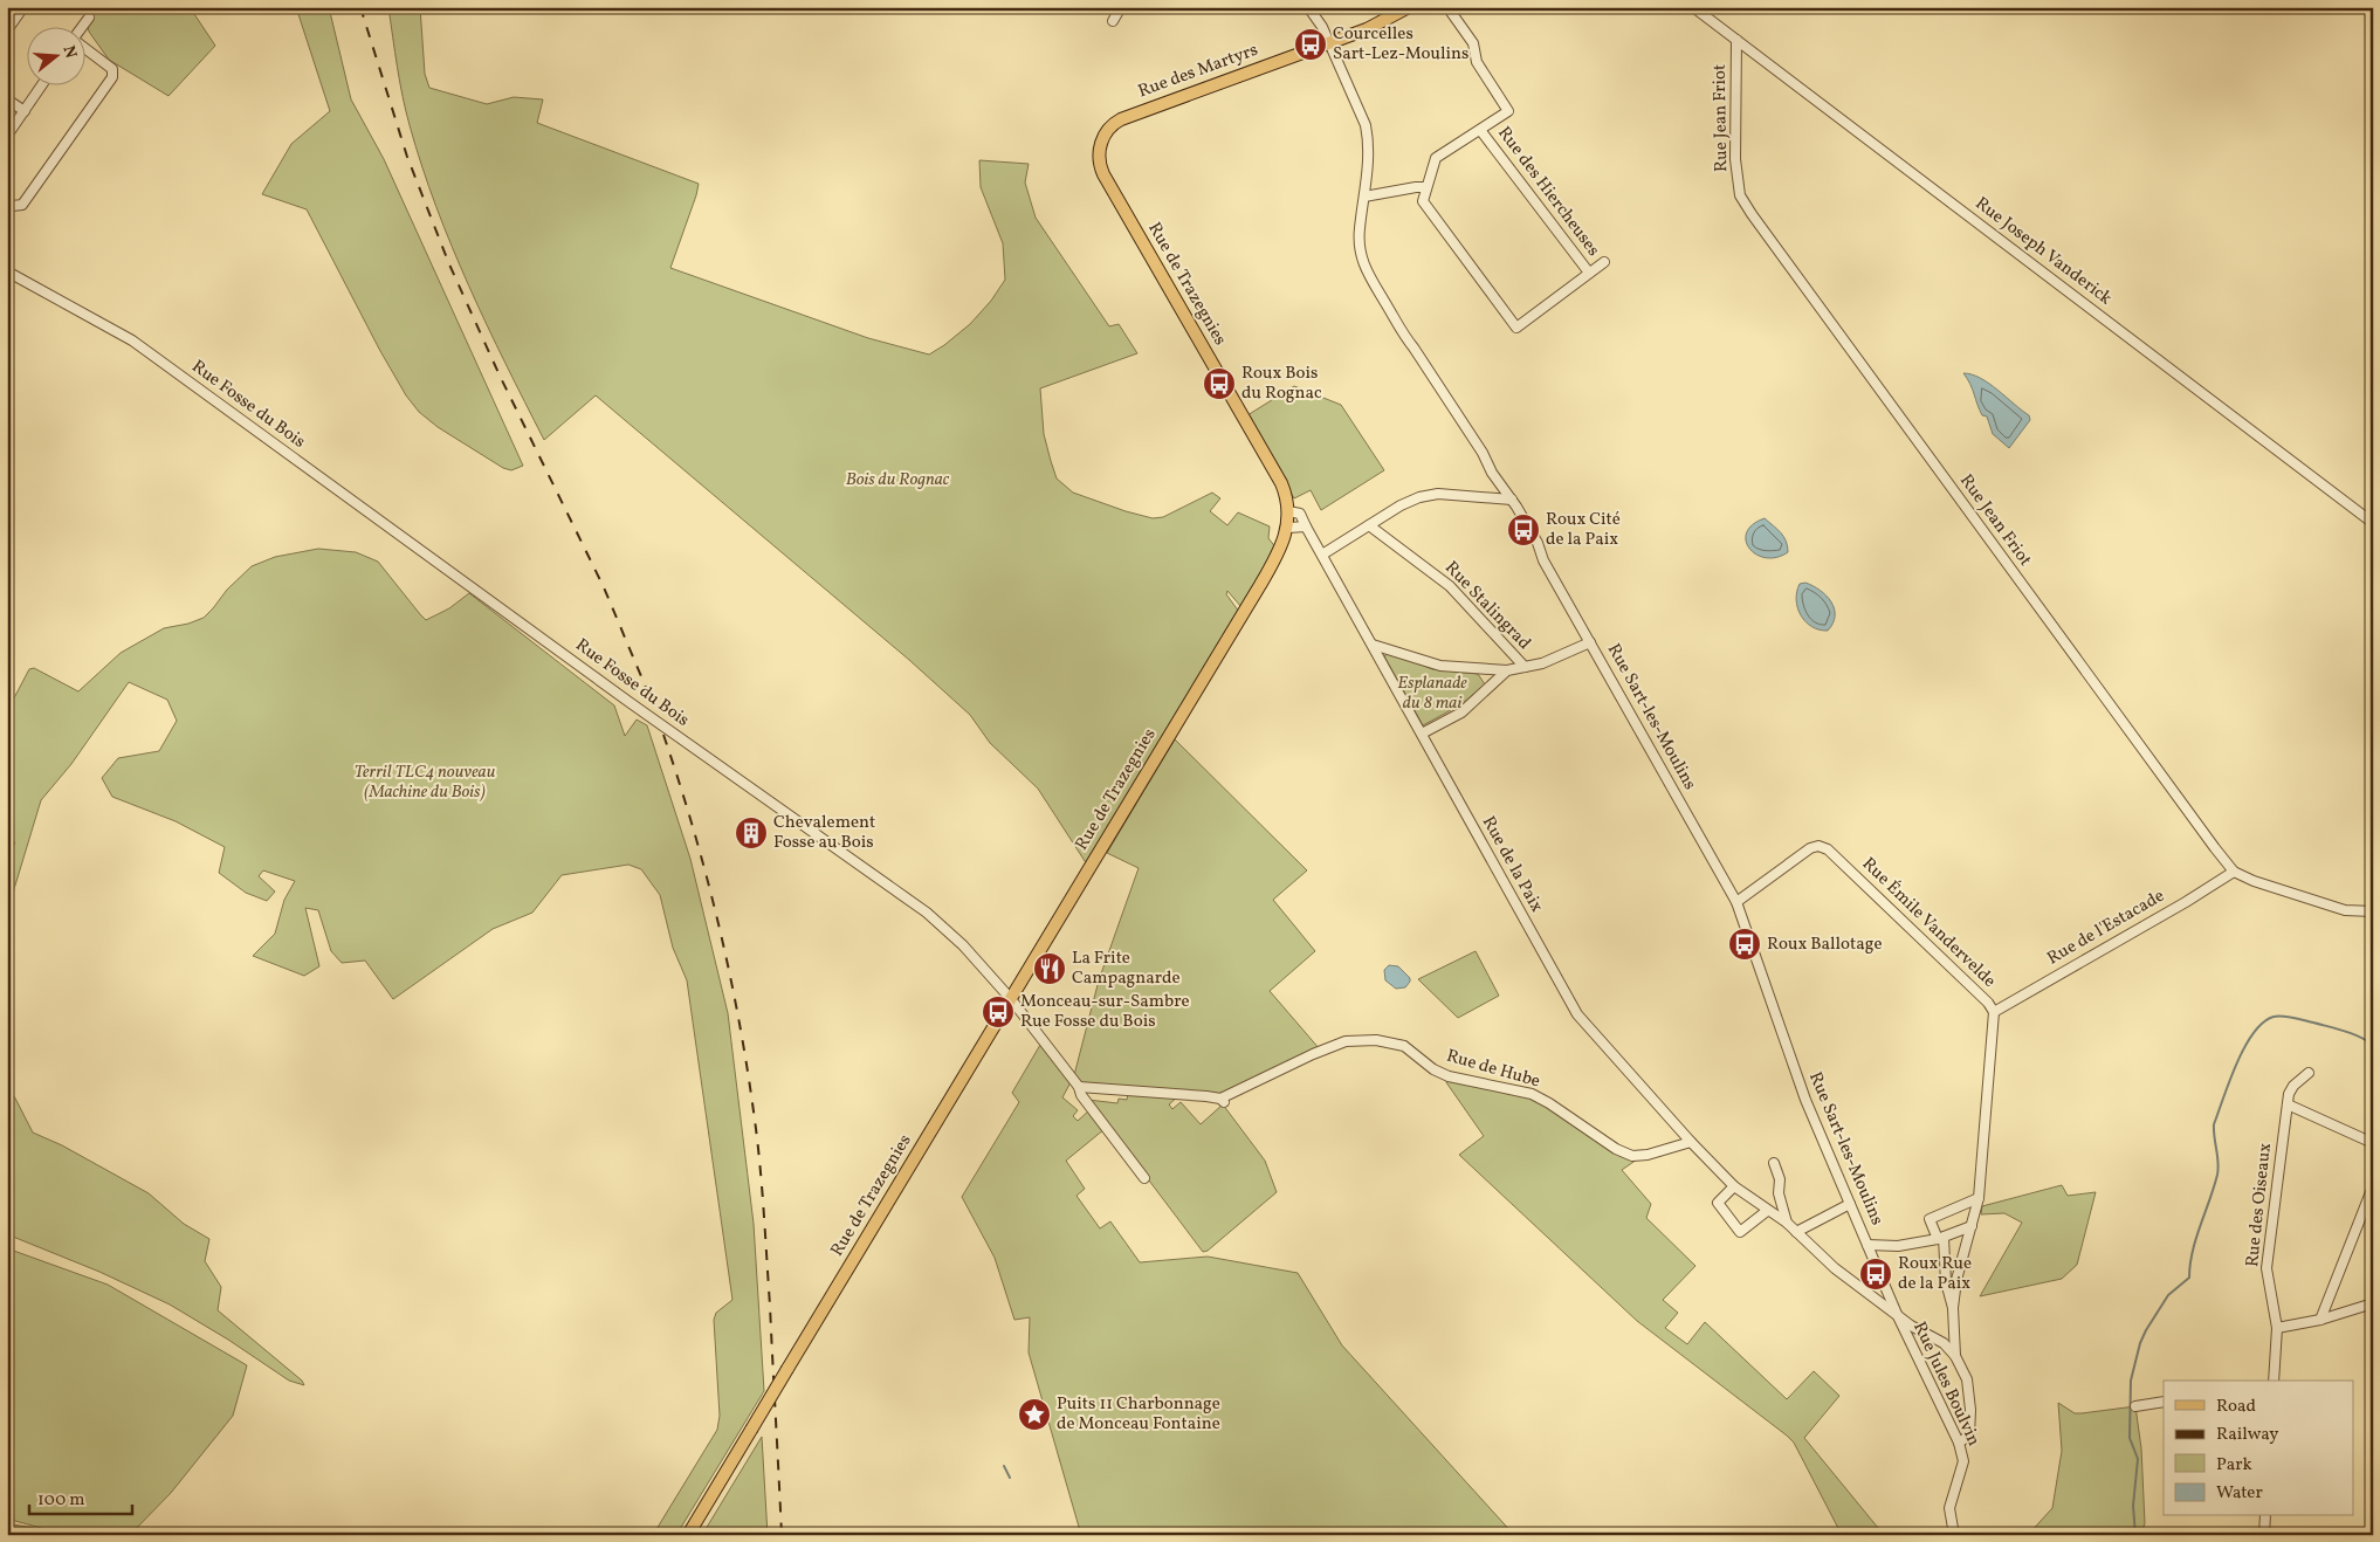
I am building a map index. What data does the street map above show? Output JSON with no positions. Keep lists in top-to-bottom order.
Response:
{
  "streets": {
    "main road": ["Rue des Martyrs", "Rue de Trazegnies"],
    "street": [
      "Rue Jean Friot",
      "Rue des Hiercheuses",
      "Rue Joseph Vanderick",
      "Rue Fosse du Bois",
      "Rue Stalingrad",
      "Rue Sart-les-Moulins",
      "Rue de la Paix",
      "Rue Émile Vandervelde",
      "Rue de l'Estacade",
      "Rue de Hube",
      "Rue des Oiseaux",
      "Rue Jules Boulvin"
    ]
  },
  "crossings": [
    ["Rue des Martyrs", "Rue de Trazegnies"],
    ["Rue des Martyrs", "Rue Sart-les-Moulins"],
    ["Rue Jean Friot", "Rue Joseph Vanderick"],
    ["Rue Jean Friot", "Rue de l'Estacade"],
    ["Rue de Trazegnies", "Rue Fosse du Bois"],
    ["Rue de Trazegnies", "Rue de la Paix"],
    ["Rue Fosse du Bois", "Rue de Hube"],
    ["Rue Sart-les-Moulins", "Rue de la Paix"],
    ["Rue Sart-les-Moulins", "Rue Émile Vandervelde"],
    ["Rue Sart-les-Moulins", "Rue Jules Boulvin"],
    ["Rue de la Paix", "Rue de Hube"],
    ["Rue de la Paix", "Rue Jules Boulvin"],
    ["Rue Émile Vandervelde", "Rue de l'Estacade"]
  ],
  "parks": ["Bois du Rognac", "Esplanade du 8 mai", "Terril TLC4 nouveau (Machine du Bois)"],
  "places": {
    "bus stop": [
      "Courcelles Sart-Lez-Moulins",
      "Roux Bois du Rognac",
      "Roux Cité de la Paix",
      "Roux Ballotage",
      "Monceau-sur-Sambre Rue Fosse du Bois",
      "Roux Rue de la Paix"
    ],
    "building": ["Chevalement Fosse au Bois"],
    "restaurant": ["La Frite Campagnarde"],
    "place": ["Puits 11 Charbonnage de Monceau Fontaine"]
  },
  "legend": [
    "Road",
    "Railway",
    "Park",
    "Water"
  ],
  "scale_bar": "100 m",
  "north": "right"
}
